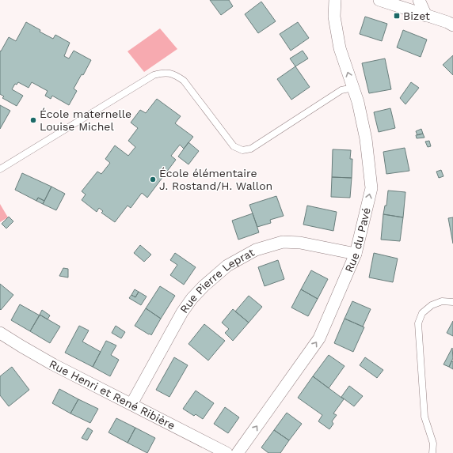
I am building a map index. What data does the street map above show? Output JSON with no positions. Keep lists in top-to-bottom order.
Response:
{
  "streets": {
    "street": ["Rue du Pavé", "Rue Pierre Leprat", "Rue Henri et René Ribière"]
  },
  "crossings": [
    ["Rue du Pavé", "Rue Pierre Leprat"],
    ["Rue Pierre Leprat", "Rue Henri et René Ribière"]
  ],
  "one_way": ["Rue du Pavé"],
  "places": {
    "transit": ["Bizet"],
    "other": ["École maternelle Louise Michel", "École élémentaire J. Rostand/H. Wallon"]
  }
}
